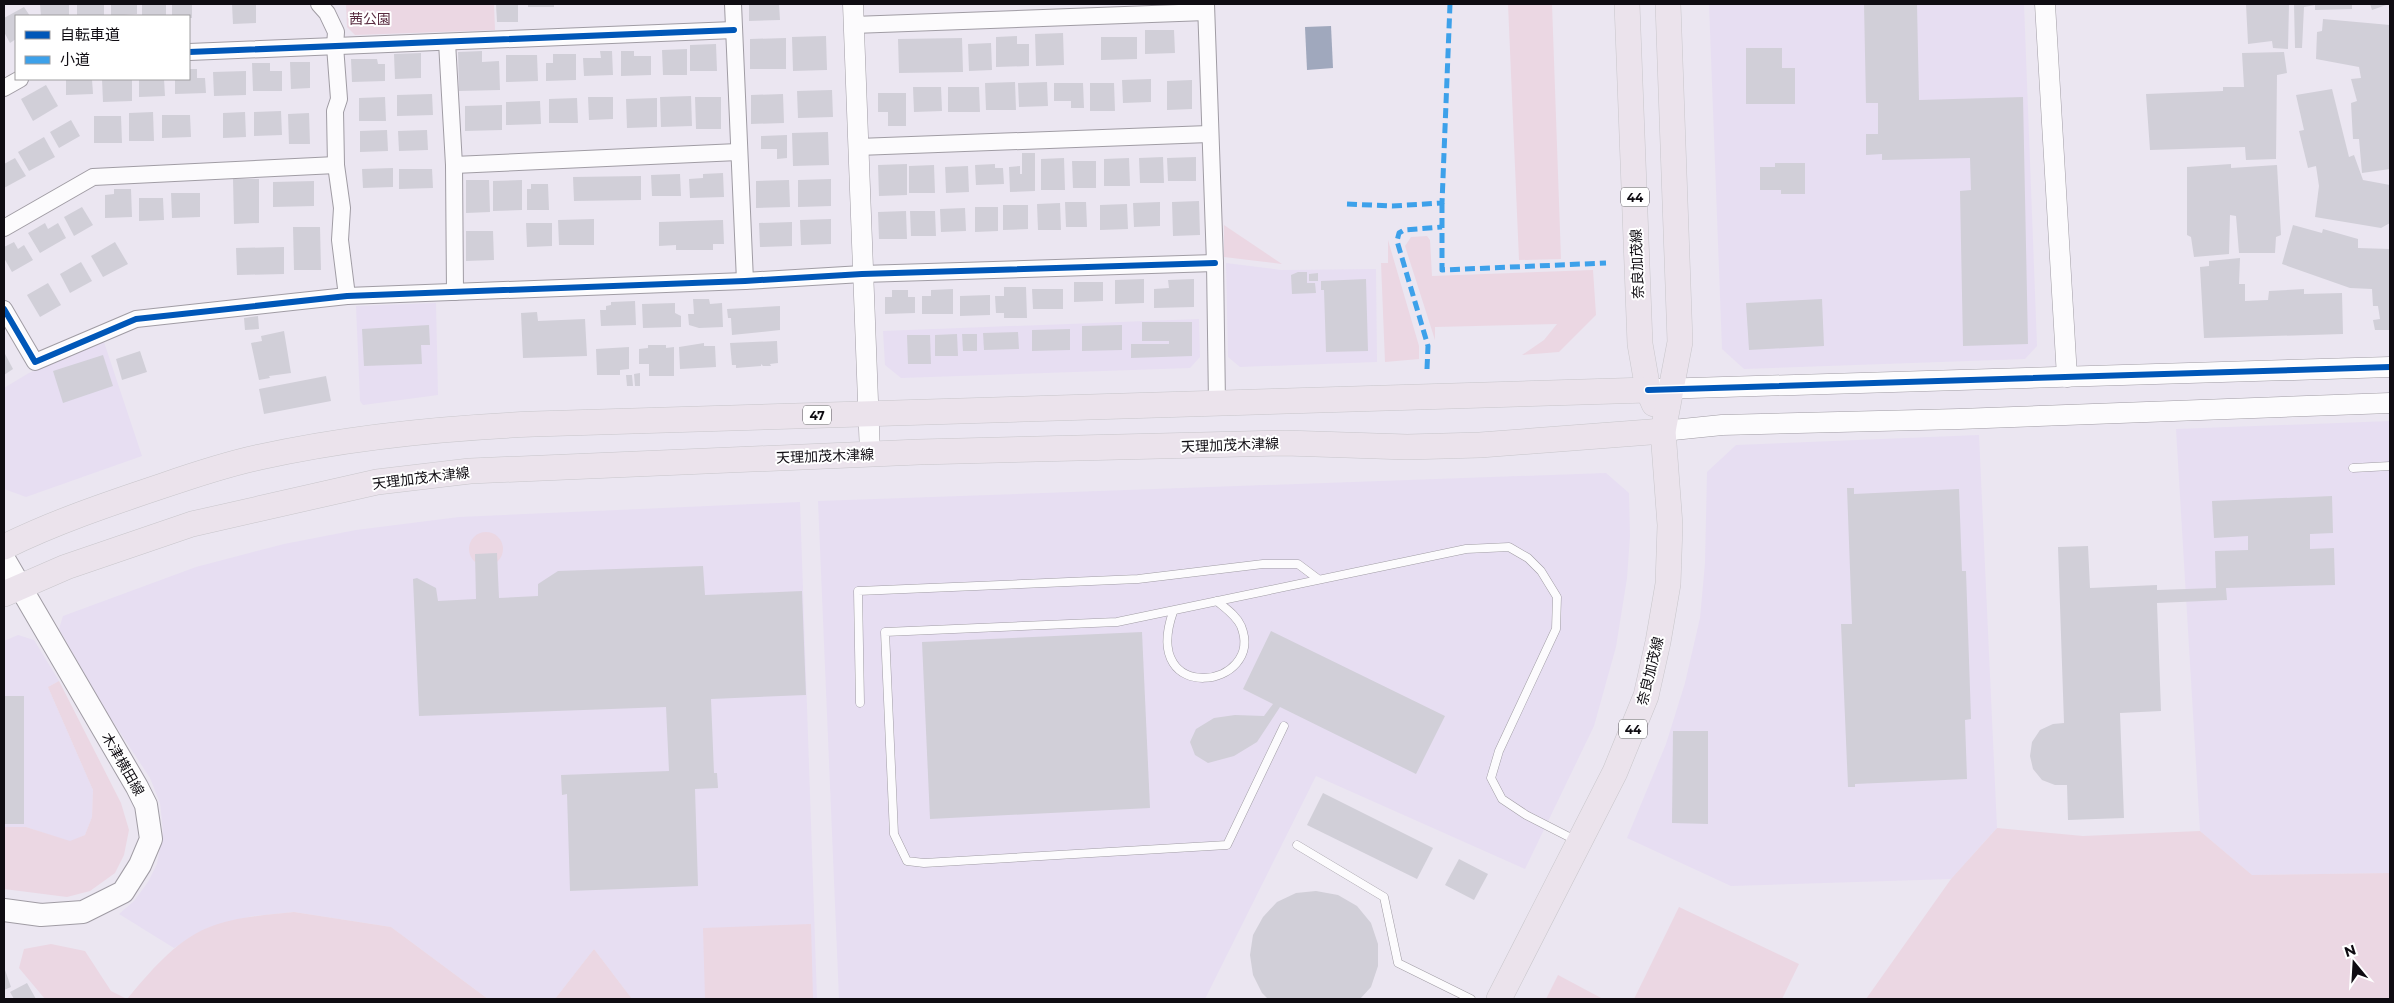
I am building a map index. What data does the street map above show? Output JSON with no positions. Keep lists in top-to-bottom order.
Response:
{
  "streets": {
    "main road": [
      "44",
      "奈良加茂線",
      "47",
      "天理加茂木津線",
      "木津横田線"
    ]
  },
  "crossings": [
    ["奈良加茂線", "47"],
    ["奈良加茂線", "天理加茂木津線"],
    ["天理加茂木津線", "木津横田線"]
  ],
  "parks": ["茜公園"],
  "legend": ["自転車道", "小道"],
  "north": "top"
}
